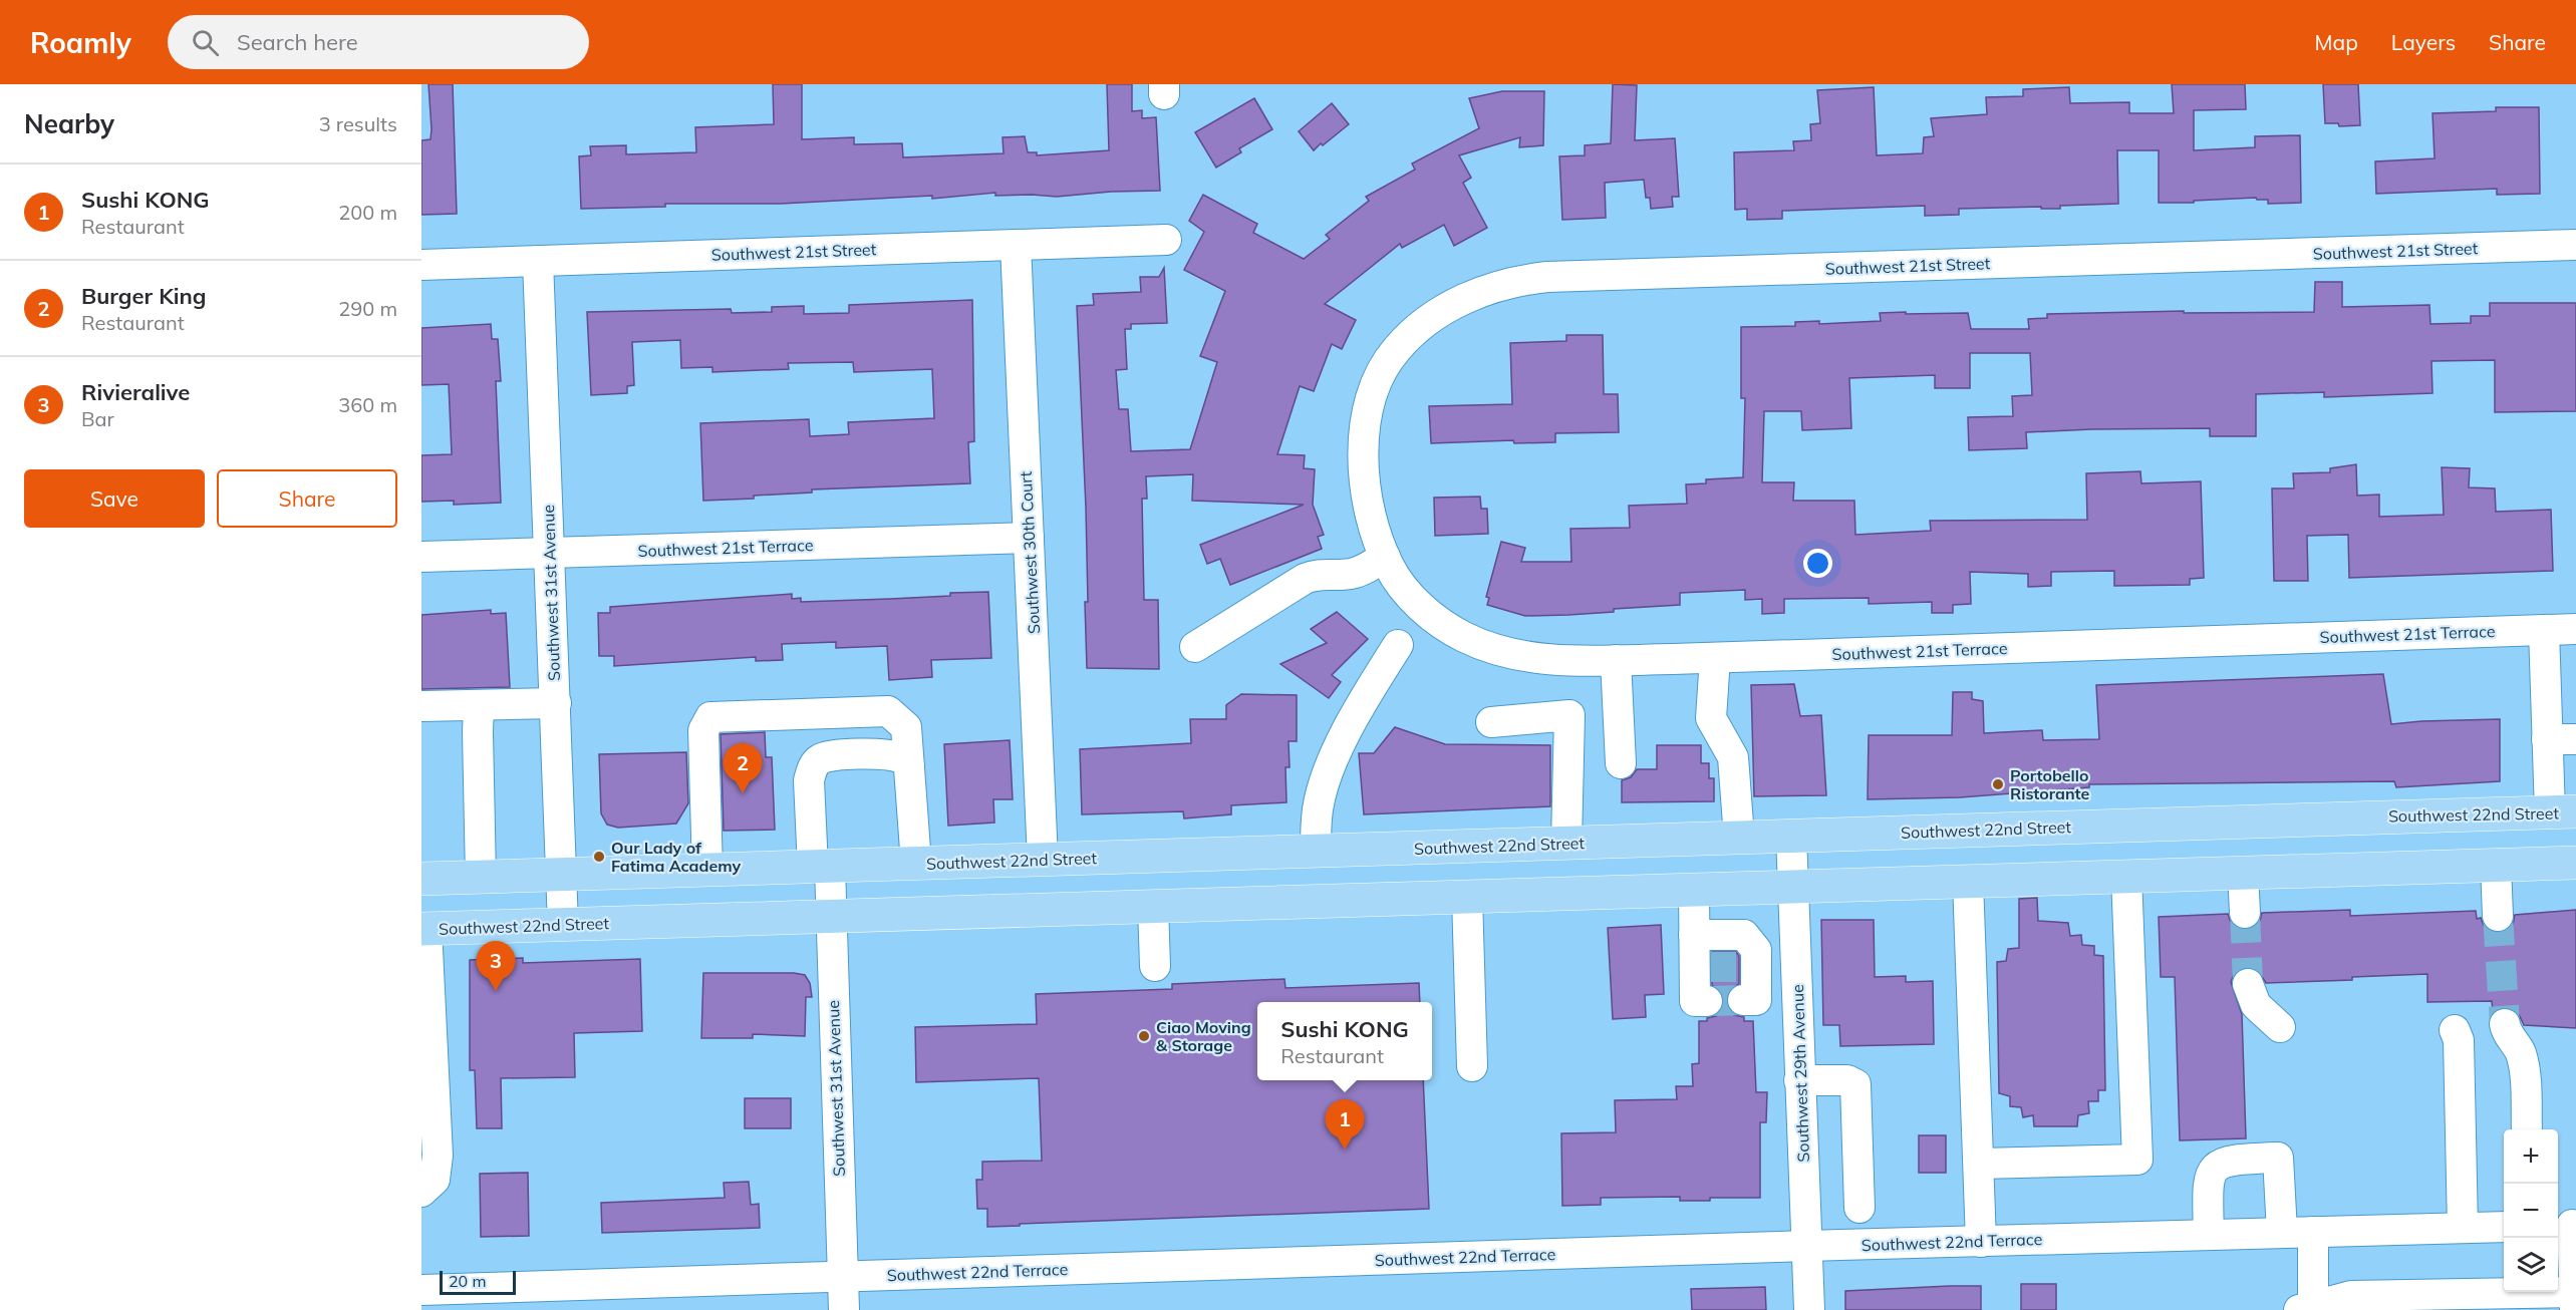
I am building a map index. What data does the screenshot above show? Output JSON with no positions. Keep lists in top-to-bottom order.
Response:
{
  "streets": {
    "main road": ["Southwest 22nd Street"],
    "street": [
      "Southwest 21st Street",
      "Southwest 21st Terrace",
      "Southwest 30th Court",
      "Southwest 31st Avenue",
      "Southwest 29th Avenue",
      "Southwest 22nd Terrace"
    ]
  },
  "crossings": [
    ["Southwest 21st Street", "Southwest 21st Terrace"],
    ["Southwest 21st Street", "Southwest 30th Court"],
    ["Southwest 21st Street", "Southwest 31st Avenue"],
    ["Southwest 21st Terrace", "Southwest 30th Court"],
    ["Southwest 21st Terrace", "Southwest 31st Avenue"],
    ["Southwest 30th Court", "Southwest 22nd Street"],
    ["Southwest 31st Avenue", "Southwest 22nd Street"],
    ["Southwest 31st Avenue", "Southwest 22nd Terrace"],
    ["Southwest 22nd Street", "Southwest 29th Avenue"],
    ["Southwest 29th Avenue", "Southwest 22nd Terrace"]
  ],
  "places": ["Portobello Ristorante", "Our Lady of Fatima Academy", "Ciao Moving & Storage"],
  "scale_bar": "20 m",
  "page": {
    "header": "Roamly",
    "search": "Search here",
    "nav": ["Map", "Layers", "Share"],
    "heading": ["Nearby", "3 results"],
    "list": [
      {
        "mark": "1",
        "name": "Sushi KONG",
        "note": "Restaurant",
        "value": "200 m"
      },
      {
        "mark": "2",
        "name": "Burger King",
        "note": "Restaurant",
        "value": "290 m"
      },
      {
        "mark": "3",
        "name": "Rivieralive",
        "note": "Bar",
        "value": "360 m"
      }
    ],
    "buttons": ["Save", "Share"],
    "pins": ["2", "3", "1"],
    "popup": ["Sushi KONG", "Restaurant"],
    "map_buttons": ["+", "−"],
    "scale": "20 m"
  }
}
